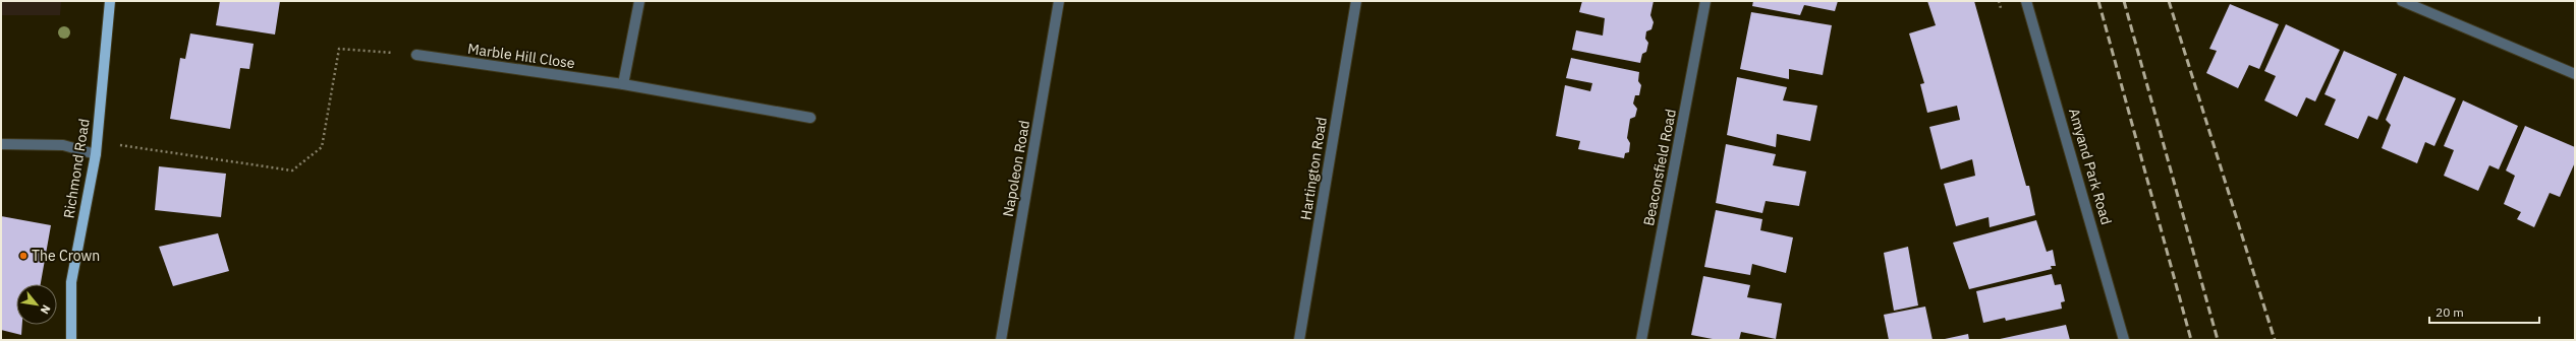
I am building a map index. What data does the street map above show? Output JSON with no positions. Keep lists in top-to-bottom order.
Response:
{
  "streets": {
    "main road": ["Richmond Road"],
    "street": [
      "Marble Hill Close",
      "Amyand Park Road",
      "Beaconsfield Road",
      "Napoleon Road",
      "Hartington Road"
    ]
  },
  "places": ["The Crown"],
  "scale_bar": "20 m",
  "north": "bottom right"
}
